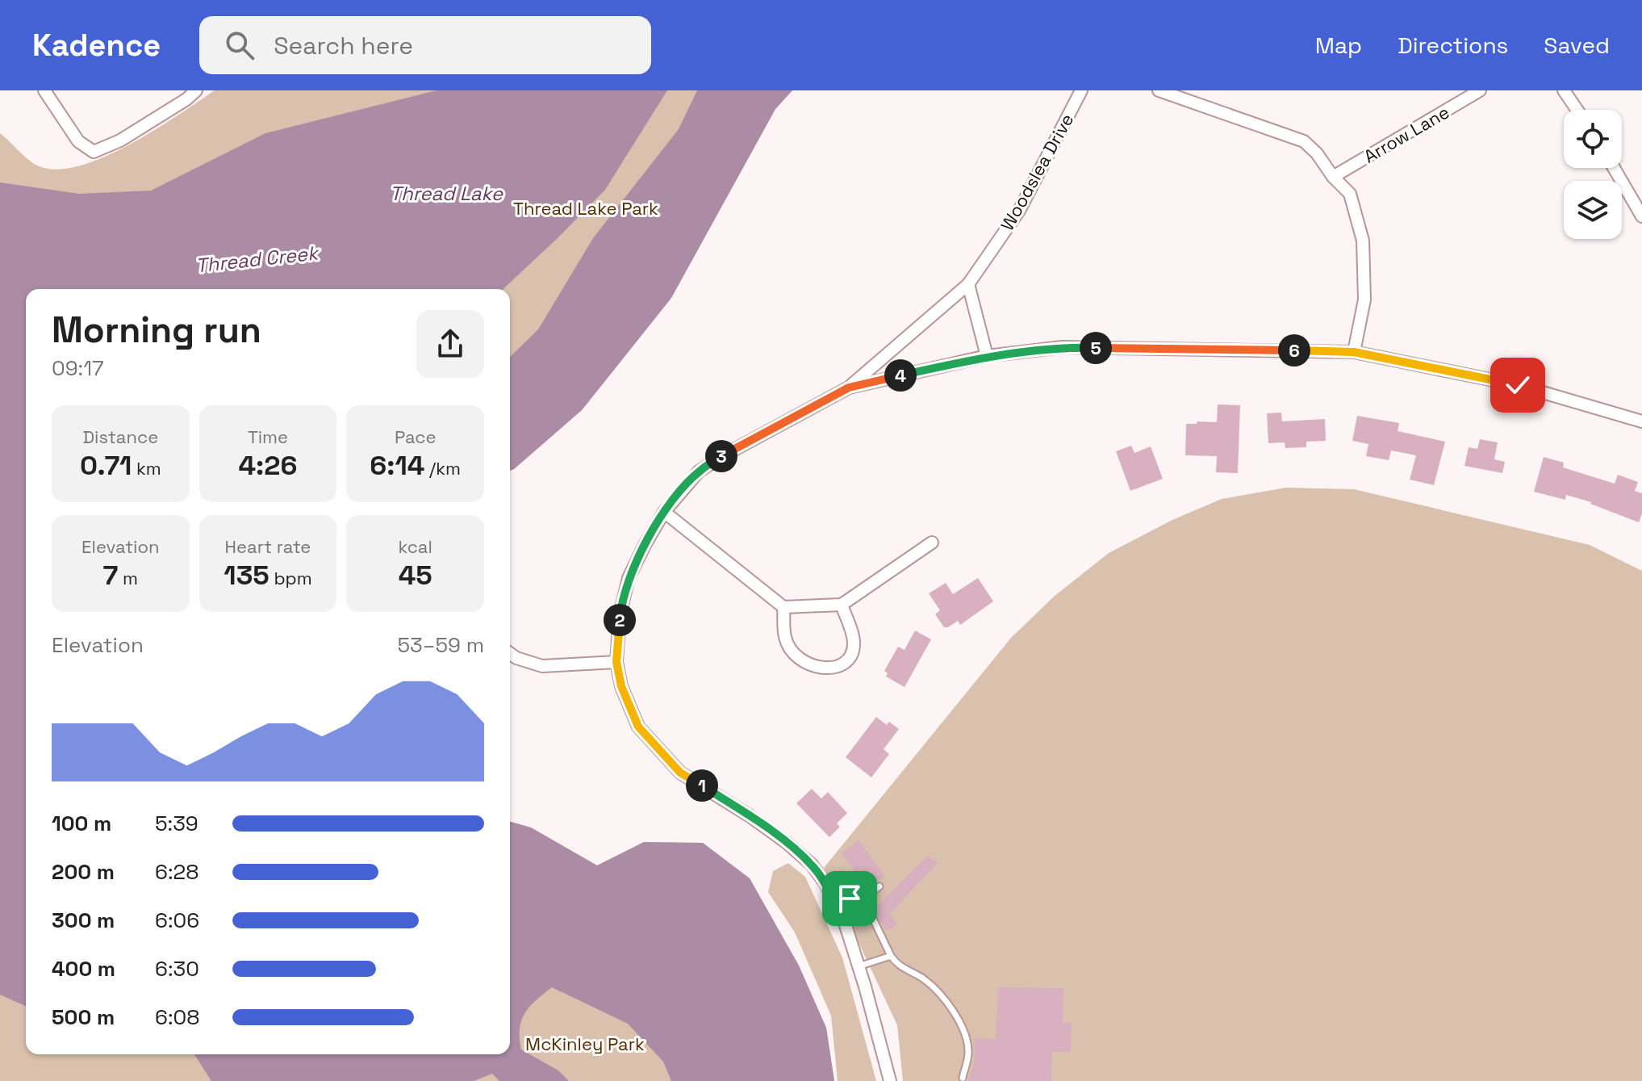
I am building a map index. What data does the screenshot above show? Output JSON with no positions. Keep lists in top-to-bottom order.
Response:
{
  "streets": {
    "street": ["Arrow Lane", "Woodslea Drive"]
  },
  "water": ["Thread Lake", "Thread Creek"],
  "parks": ["Thread Lake Park", "McKinley Park"],
  "page": {
    "header": "Kadence",
    "search": "Search here",
    "nav": ["Map", "Directions", "Saved"],
    "heading": ["Morning run", "09:17"],
    "pins": [
      "5",
      "6",
      "4",
      "3",
      "2",
      "1"
    ],
    "stats": [
      ["Distance", "0.71 km"],
      ["Time", "4:26"],
      ["Pace", "6:14 /km"],
      ["Elevation", "7 m"],
      ["Heart rate", "135 bpm"],
      ["kcal", "45"]
    ],
    "chart": ["Elevation", "53–59 m"],
    "list": [
      {
        "name": "100 m",
        "note": "5:39"
      },
      {
        "name": "200 m",
        "note": "6:28"
      },
      {
        "name": "300 m",
        "note": "6:06"
      },
      {
        "name": "400 m",
        "note": "6:30"
      },
      {
        "name": "500 m",
        "note": "6:08"
      }
    ]
  }
}
